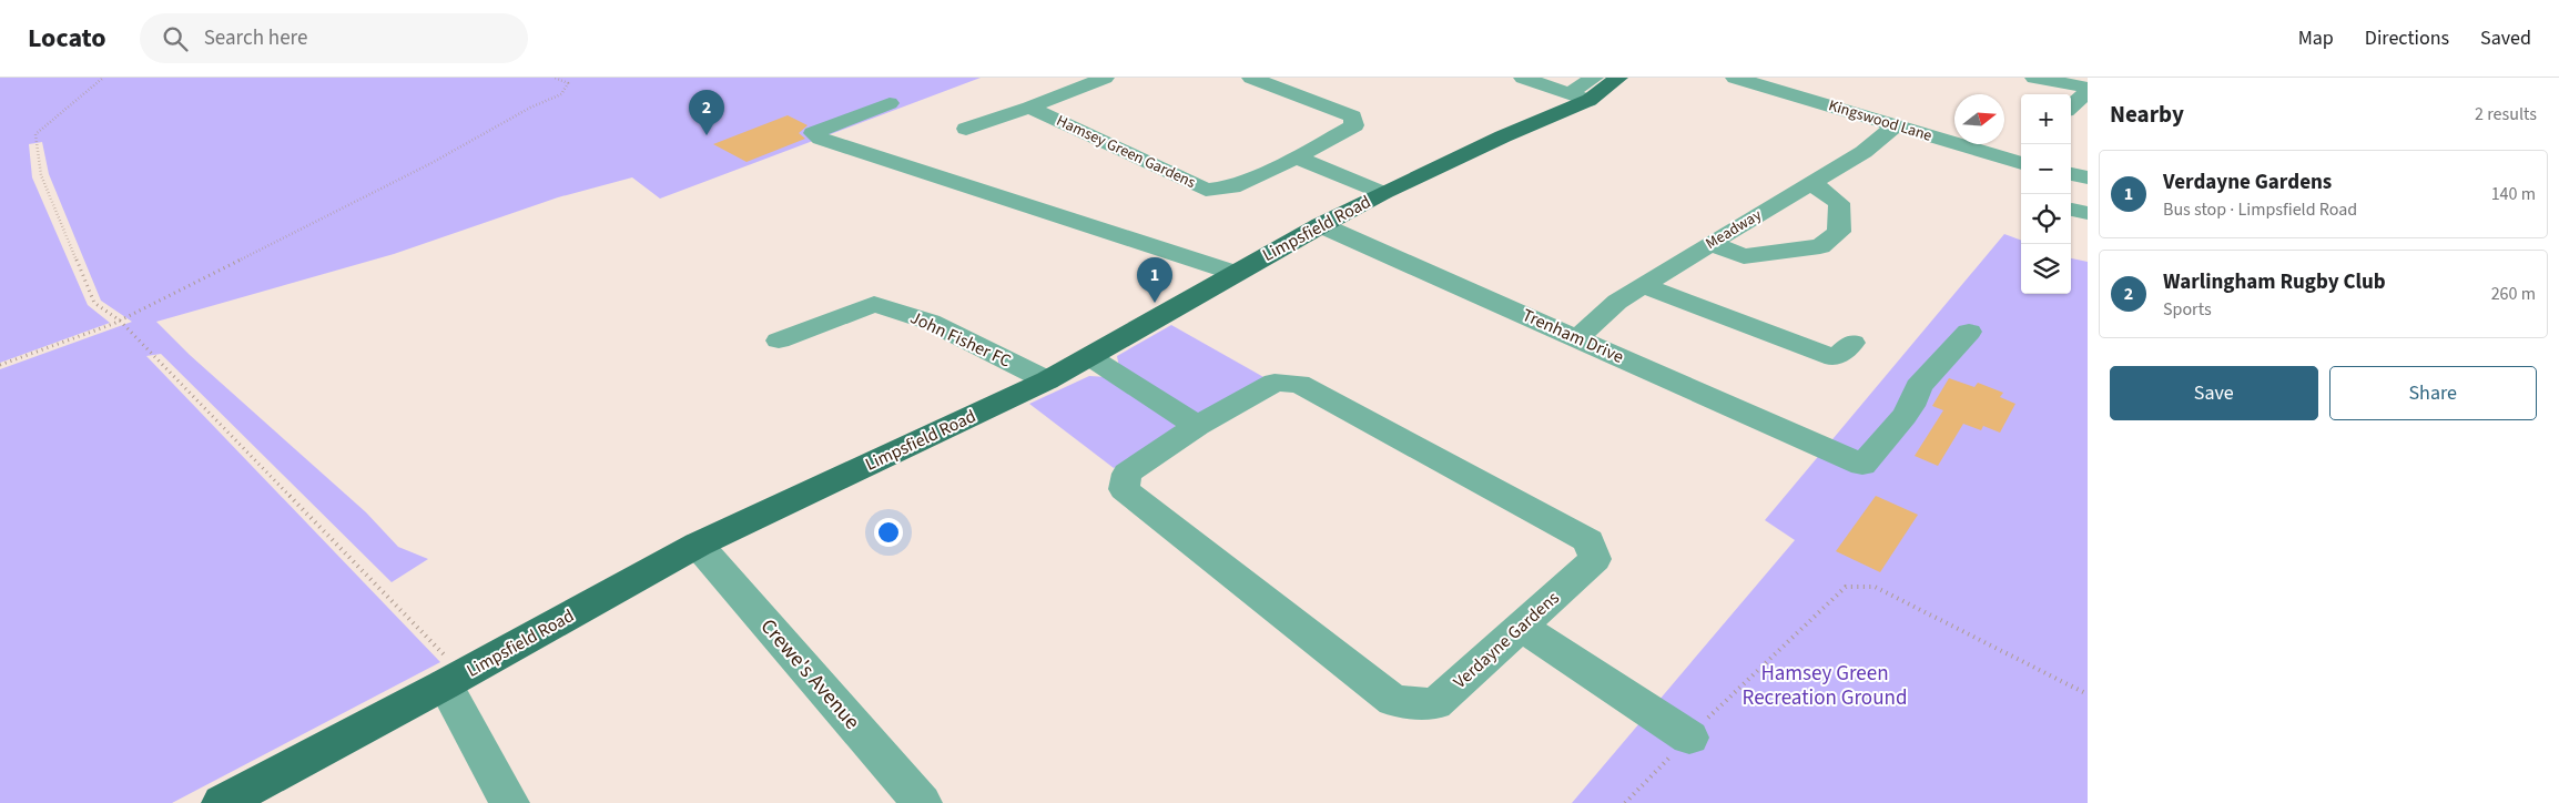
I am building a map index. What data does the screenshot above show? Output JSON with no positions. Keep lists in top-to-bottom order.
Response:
{
  "streets": {
    "main road": ["Limpsfield Road"],
    "street": [
      "Kingswood Lane",
      "Hamsey Green Gardens",
      "Meadway",
      "Trenham Drive",
      "John Fisher FC",
      "Verdayne Gardens",
      "Crewe's Avenue"
    ]
  },
  "crossings": [
    ["Kingswood Lane", "Meadway"],
    ["Limpsfield Road", "Trenham Drive"],
    ["Limpsfield Road", "John Fisher FC"],
    ["Limpsfield Road", "Crewe's Avenue"],
    ["Meadway", "Trenham Drive"]
  ],
  "parks": ["Hamsey Green Recreation Ground"],
  "north": "right",
  "page": {
    "header": "Locato",
    "search": "Search here",
    "nav": ["Map", "Directions", "Saved"],
    "heading": ["Nearby", "2 results"],
    "pins": ["2", "1"],
    "map_buttons": ["+", "−"],
    "list": [
      {
        "mark": "1",
        "name": "Verdayne Gardens",
        "note": "Bus stop · Limpsfield Road",
        "value": "140 m"
      },
      {
        "mark": "2",
        "name": "Warlingham Rugby Club",
        "note": "Sports",
        "value": "260 m"
      }
    ],
    "buttons": ["Save", "Share"]
  }
}
